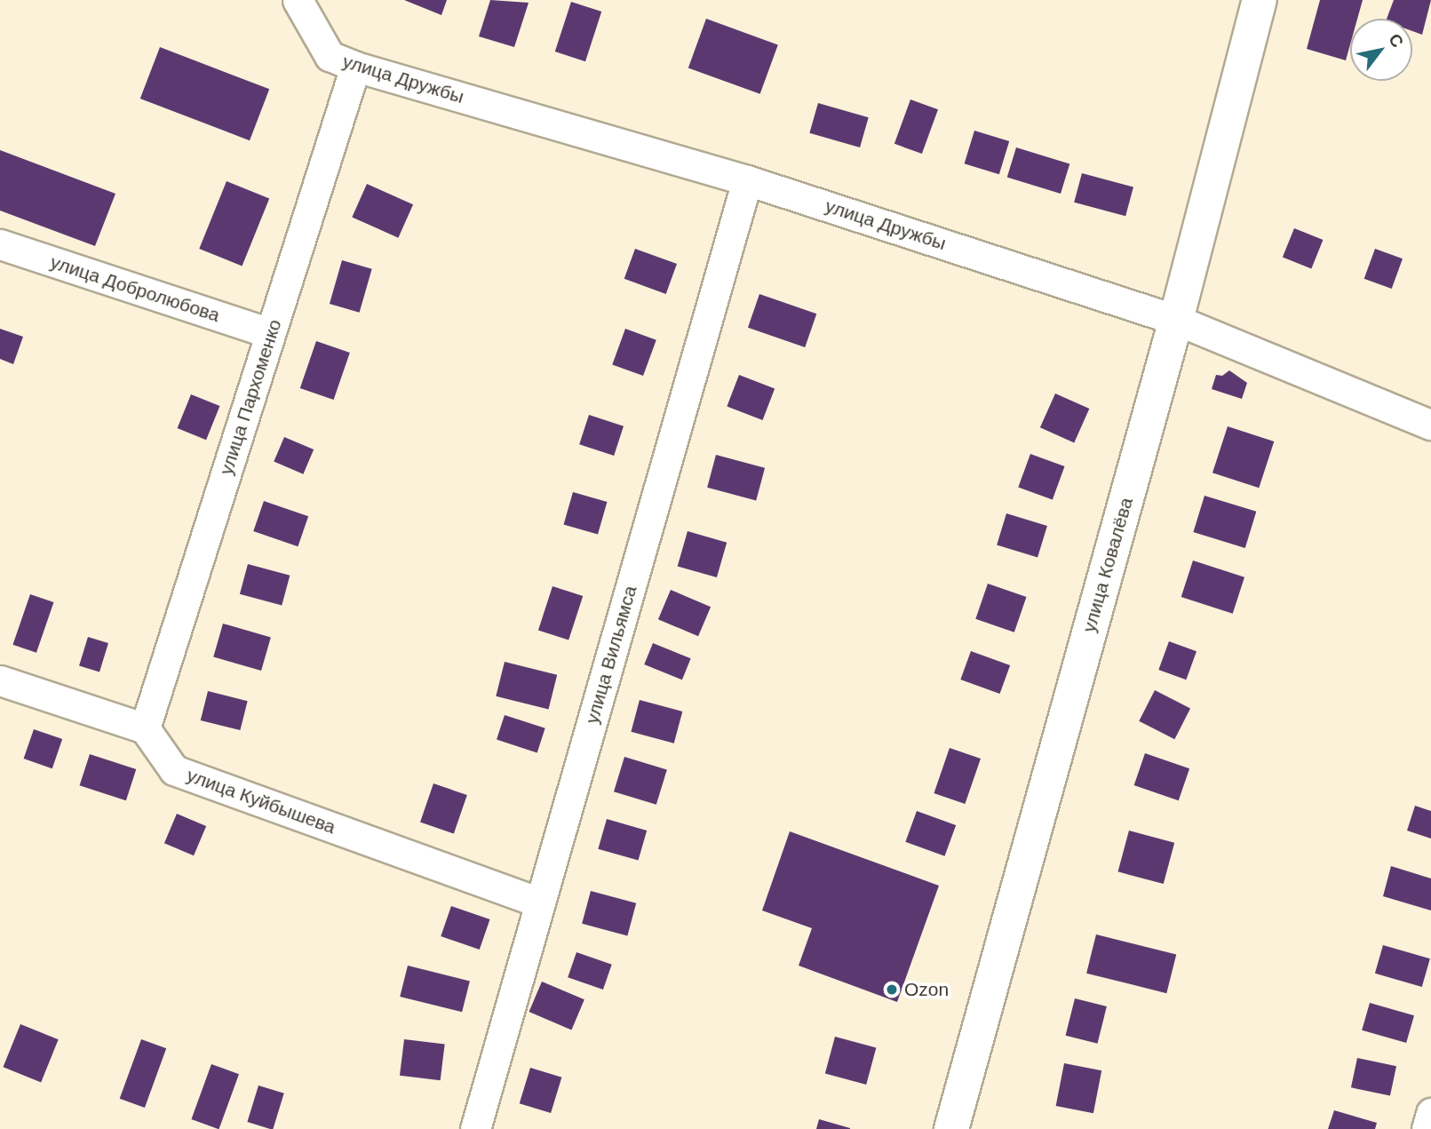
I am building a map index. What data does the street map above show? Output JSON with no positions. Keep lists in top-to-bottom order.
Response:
{
  "streets": {
    "street": [
      "улица Дружбы",
      "улица Добролюбова",
      "улица Пархоменко",
      "улица Ковалёва",
      "улица Вильямса",
      "улица Куйбышева"
    ]
  },
  "crossings": [
    ["улица Дружбы", "улица Пархоменко"],
    ["улица Дружбы", "улица Ковалёва"],
    ["улица Дружбы", "улица Вильямса"],
    ["улица Добролюбова", "улица Пархоменко"],
    ["улица Пархоменко", "улица Куйбышева"],
    ["улица Вильямса", "улица Куйбышева"]
  ],
  "places": ["Ozon"],
  "north": "top right"
}
